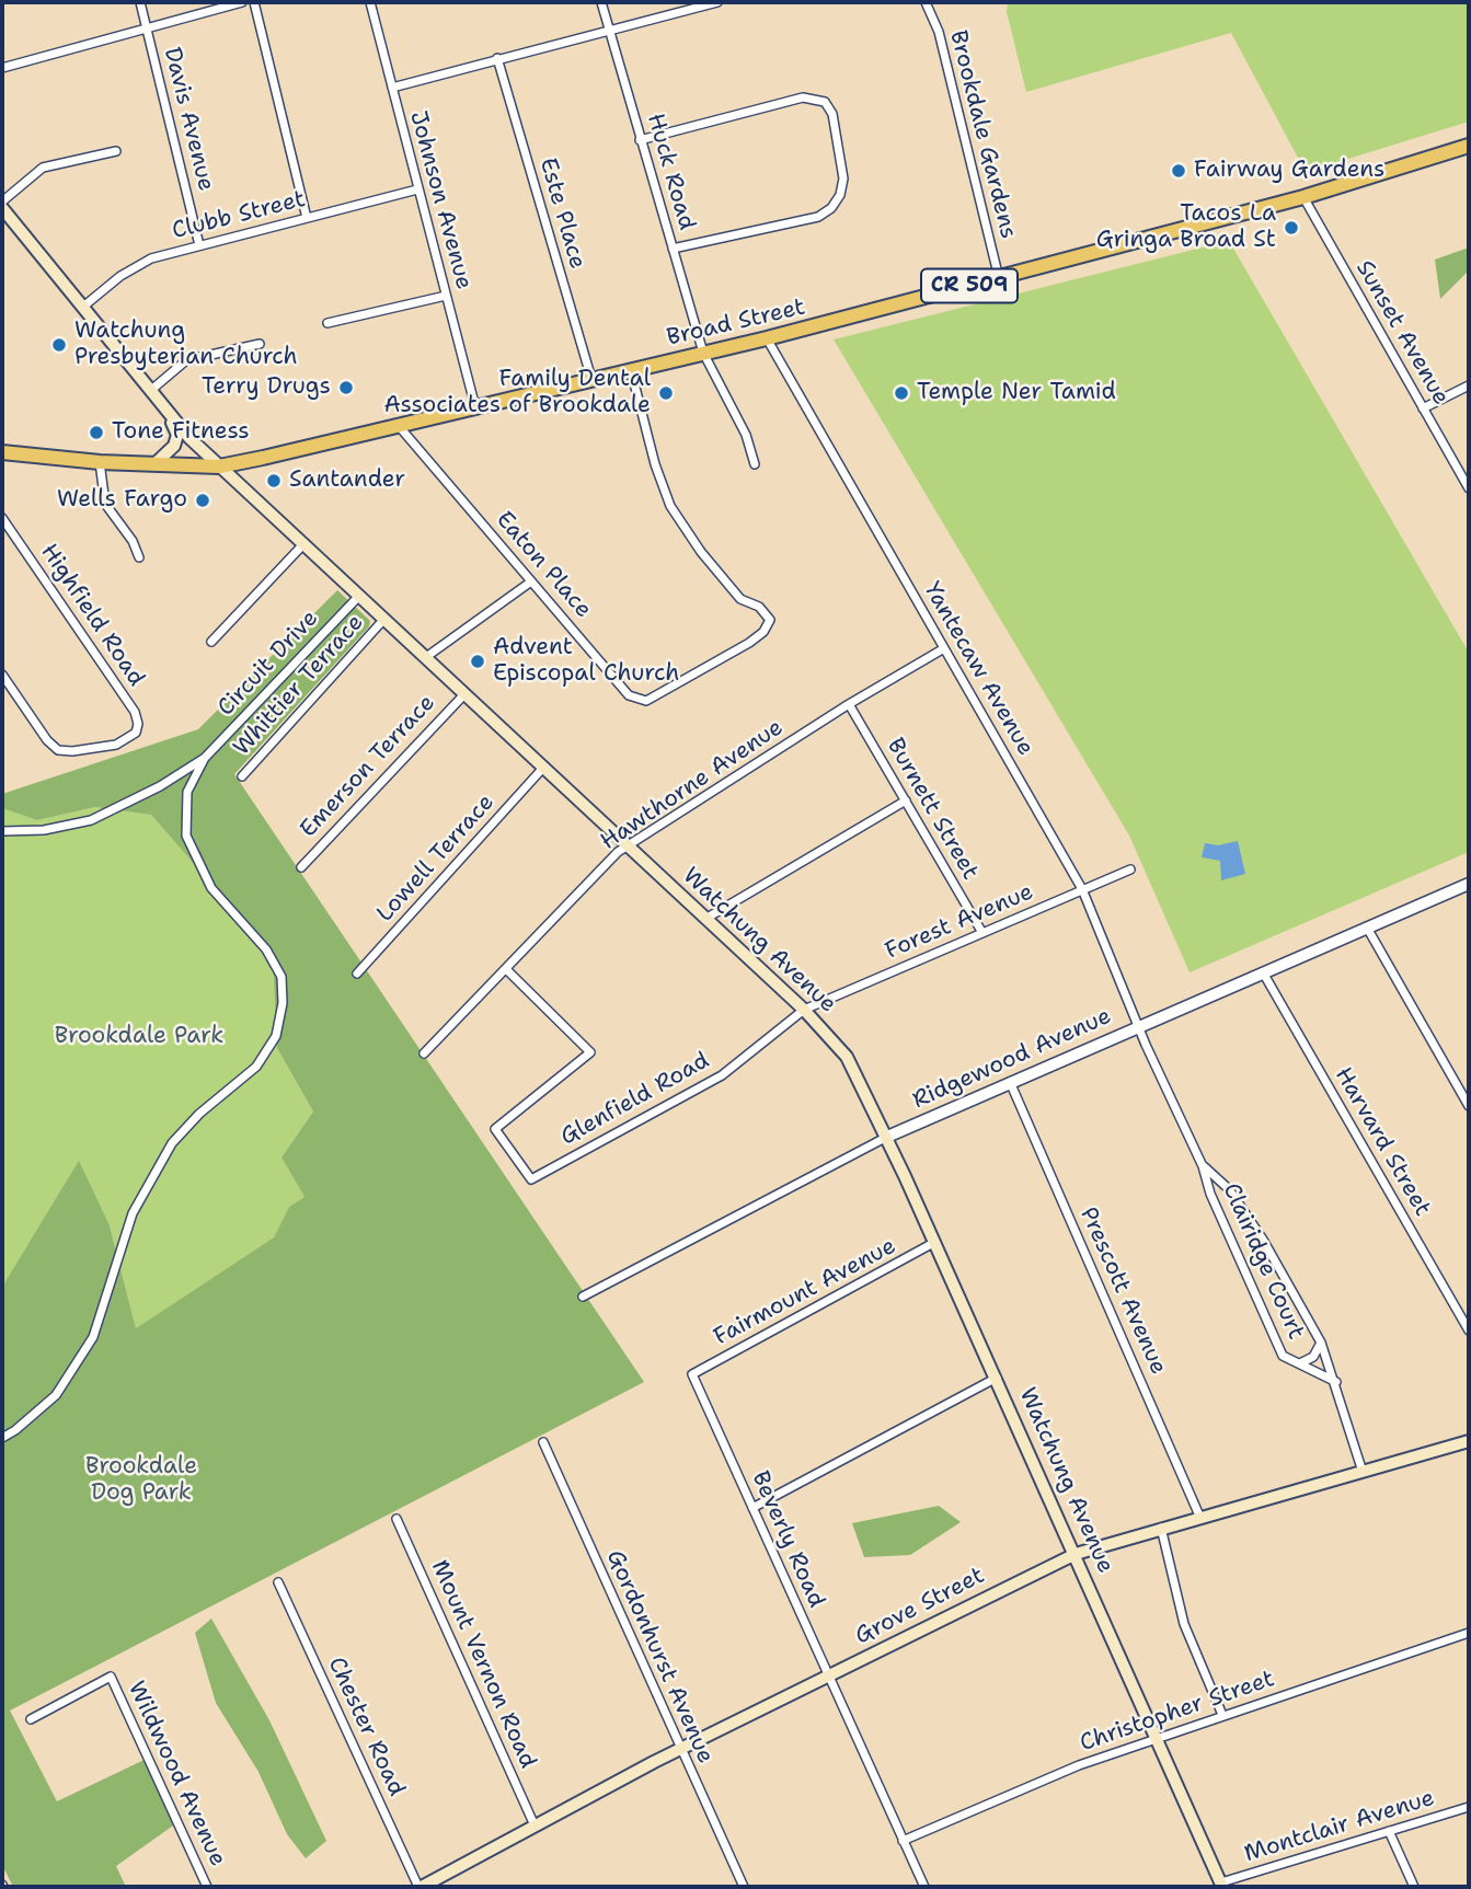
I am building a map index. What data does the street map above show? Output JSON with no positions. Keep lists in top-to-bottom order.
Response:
{
  "streets": {
    "main road": [
      "CR 509",
      "Broad Street",
      "Watchung Avenue",
      "Grove Street"
    ],
    "street": [
      "Davis Avenue",
      "Brookdale Gardens",
      "Huck Road",
      "Johnson Avenue",
      "Este Place",
      "Clubb Street",
      "Sunset Avenue",
      "Eaton Place",
      "Highfield Road",
      "Circuit Drive",
      "Yantecaw Avenue",
      "Whittier Terrace",
      "Emerson Terrace",
      "Hawthorne Avenue",
      "Burnett Street",
      "Lowell Terrace",
      "Forest Avenue",
      "Ridgewood Avenue",
      "Glenfield Road",
      "Harvard Street",
      "Clairidge Court",
      "Prescott Avenue",
      "Fairmount Avenue",
      "Beverly Road",
      "Gordonhurst Avenue",
      "Mount Vernon Road",
      "Christopher Street",
      "Chester Road",
      "Wildwood Avenue",
      "Montclair Avenue"
    ]
  },
  "crossings": [
    ["Davis Avenue", "Clubb Street"],
    ["Brookdale Gardens", "Broad Street"],
    ["Huck Road", "Broad Street"],
    ["Johnson Avenue", "Clubb Street"],
    ["Johnson Avenue", "Broad Street"],
    ["Este Place", "Broad Street"],
    ["Clubb Street", "Watchung Avenue"],
    ["Broad Street", "Sunset Avenue"],
    ["Broad Street", "Eaton Place"],
    ["Broad Street", "Yantecaw Avenue"],
    ["Broad Street", "Watchung Avenue"],
    ["Circuit Drive", "Watchung Avenue"],
    ["Yantecaw Avenue", "Hawthorne Avenue"],
    ["Yantecaw Avenue", "Forest Avenue"],
    ["Yantecaw Avenue", "Ridgewood Avenue"],
    ["Yantecaw Avenue", "Clairidge Court"],
    ["Whittier Terrace", "Watchung Avenue"],
    ["Emerson Terrace", "Watchung Avenue"],
    ["Hawthorne Avenue", "Burnett Street"],
    ["Hawthorne Avenue", "Watchung Avenue"],
    ["Hawthorne Avenue", "Glenfield Road"],
    ["Burnett Street", "Forest Avenue"],
    ["Lowell Terrace", "Watchung Avenue"],
    ["Forest Avenue", "Watchung Avenue"],
    ["Forest Avenue", "Glenfield Road"],
    ["Watchung Avenue", "Ridgewood Avenue"],
    ["Watchung Avenue", "Glenfield Road"],
    ["Watchung Avenue", "Fairmount Avenue"],
    ["Watchung Avenue", "Grove Street"],
    ["Watchung Avenue", "Christopher Street"],
    ["Watchung Avenue", "Montclair Avenue"],
    ["Ridgewood Avenue", "Harvard Street"],
    ["Ridgewood Avenue", "Clairidge Court"],
    ["Ridgewood Avenue", "Prescott Avenue"],
    ["Clairidge Court", "Grove Street"],
    ["Prescott Avenue", "Grove Street"],
    ["Fairmount Avenue", "Beverly Road"],
    ["Beverly Road", "Grove Street"],
    ["Beverly Road", "Christopher Street"],
    ["Grove Street", "Gordonhurst Avenue"],
    ["Grove Street", "Mount Vernon Road"],
    ["Grove Street", "Chester Road"]
  ],
  "parks": ["Brookdale Park", "Brookdale Dog Park"],
  "places": [
    "Fairway Gardens",
    "Tacos La Gringa Broad St",
    "Watchung Presbyterian Church",
    "Terry Drugs",
    "Family Dental Associates of Brookdale",
    "Temple Ner Tamid",
    "Tone Fitness",
    "Santander",
    "Wells Fargo",
    "Advent Episcopal Church"
  ]
}
